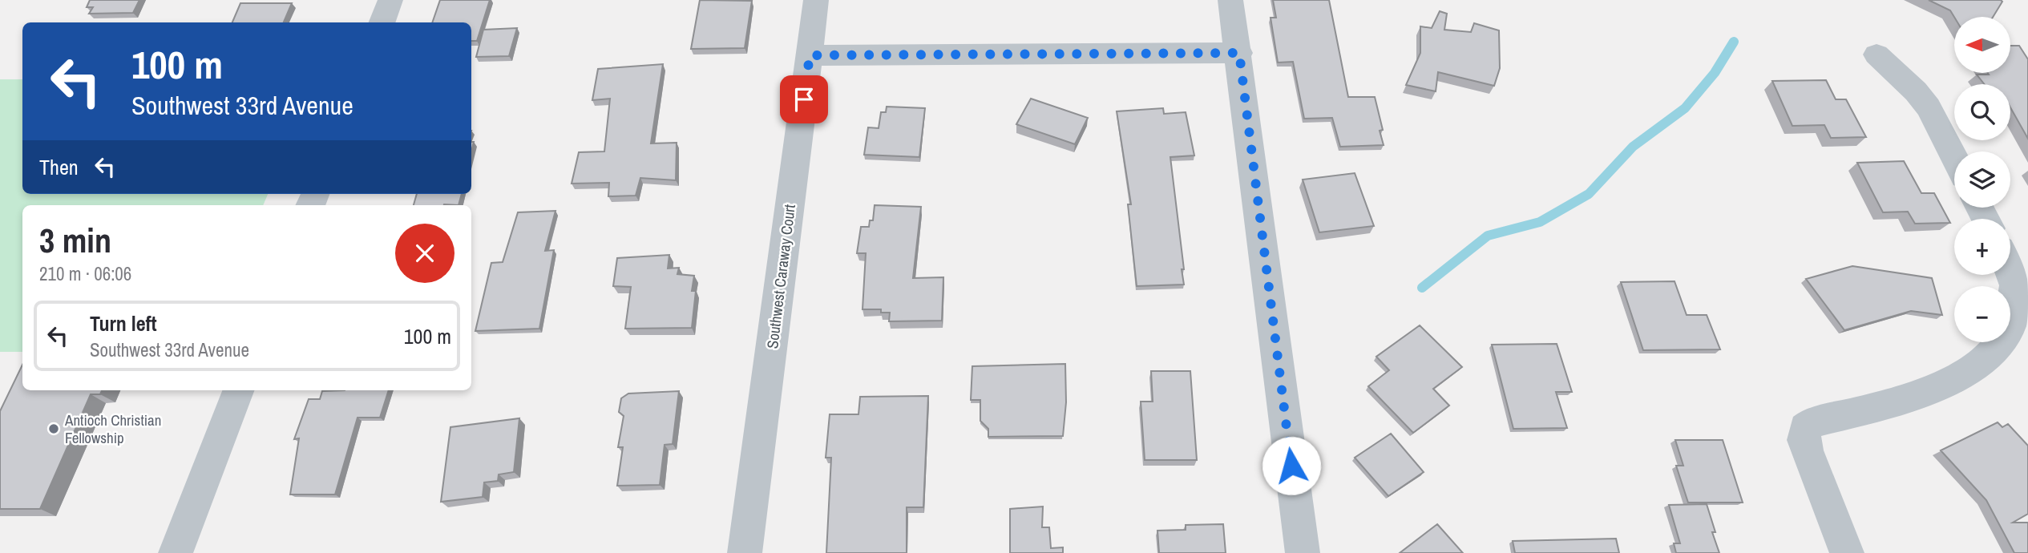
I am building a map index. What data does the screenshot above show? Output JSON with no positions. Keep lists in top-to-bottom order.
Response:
{
  "streets": {
    "street": ["Southwest Caraway Court"]
  },
  "places": ["Antioch Christian Fellowship"],
  "north": "left",
  "page": {
    "map_buttons": ["+", "−"],
    "turn": ["100 m", "Southwest 33rd Avenue"],
    "then": "Then",
    "heading": ["3 min", "210 m · 06:06"],
    "list": [
      {
        "name": "Turn left",
        "note": "Southwest 33rd Avenue",
        "value": "100 m"
      }
    ]
  }
}
